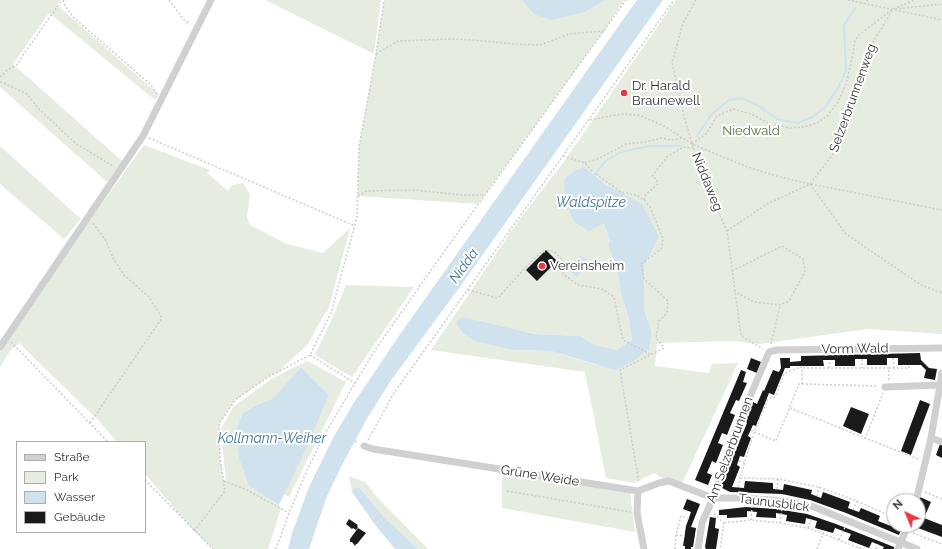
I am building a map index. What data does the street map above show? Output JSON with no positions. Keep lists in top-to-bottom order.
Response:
{
  "streets": {
    "street": [
      "Vorm Wald",
      "Am Selzerbrunnen",
      "Grüne Weide",
      "Taunusblick"
    ],
    "path": ["Selzerbrunnenweg", "Niddaweg"]
  },
  "crossings": [
    ["Selzerbrunnenweg", "Niddaweg"],
    ["Niddaweg", "Vorm Wald"],
    ["Niddaweg", "Am Selzerbrunnen"],
    ["Vorm Wald", "Am Selzerbrunnen"],
    ["Am Selzerbrunnen", "Grüne Weide"],
    ["Am Selzerbrunnen", "Taunusblick"],
    ["Grüne Weide", "Taunusblick"]
  ],
  "water": ["Waldspitze", "Nidda", "Kollmann-Weiher"],
  "parks": ["Niedwald"],
  "places": ["Dr. Harald Braunewell", "Vereinsheim"],
  "legend": [
    "Straße",
    "Park",
    "Wasser",
    "Gebäude"
  ],
  "north": "top left"
}
